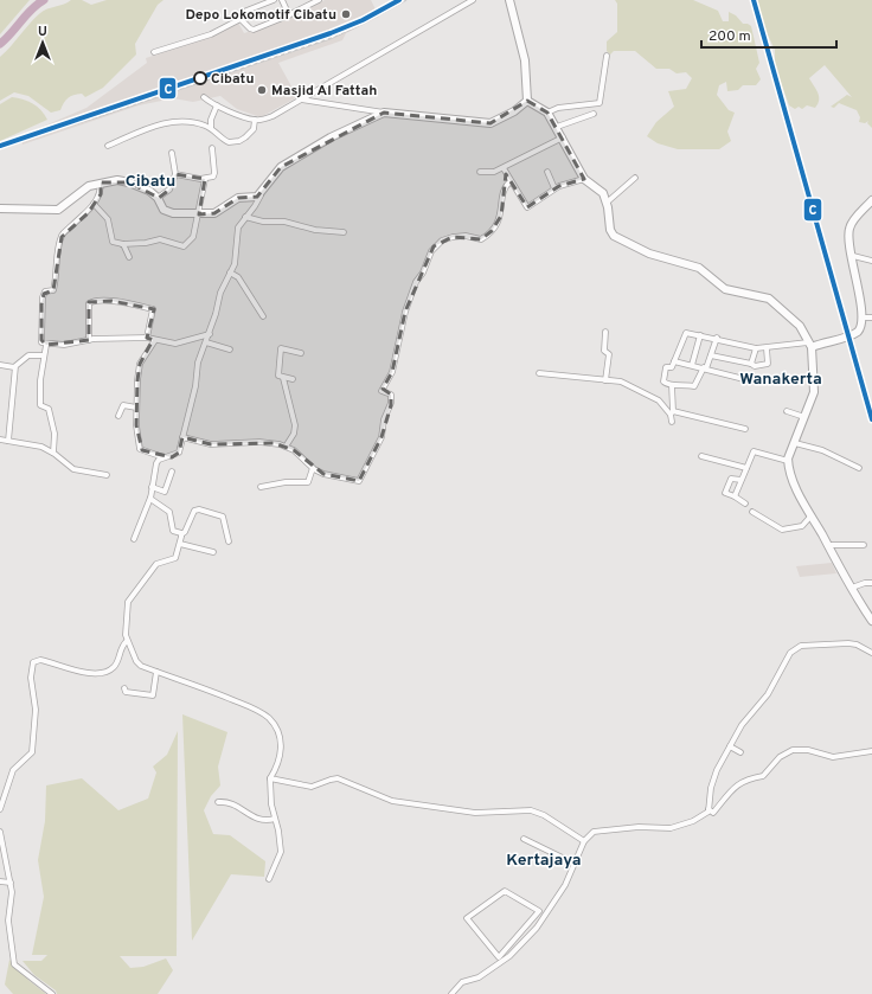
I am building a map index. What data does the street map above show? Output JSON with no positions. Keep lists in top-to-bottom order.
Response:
{
  "districts": ["Cibatu", "Wanakerta", "Kertajaya"],
  "places": ["Depo Lokomotif Cibatu", "Cibatu", "Masjid Al Fattah"],
  "lines": ["transit line C"],
  "scale_bar": "200 m",
  "north": "top"
}
